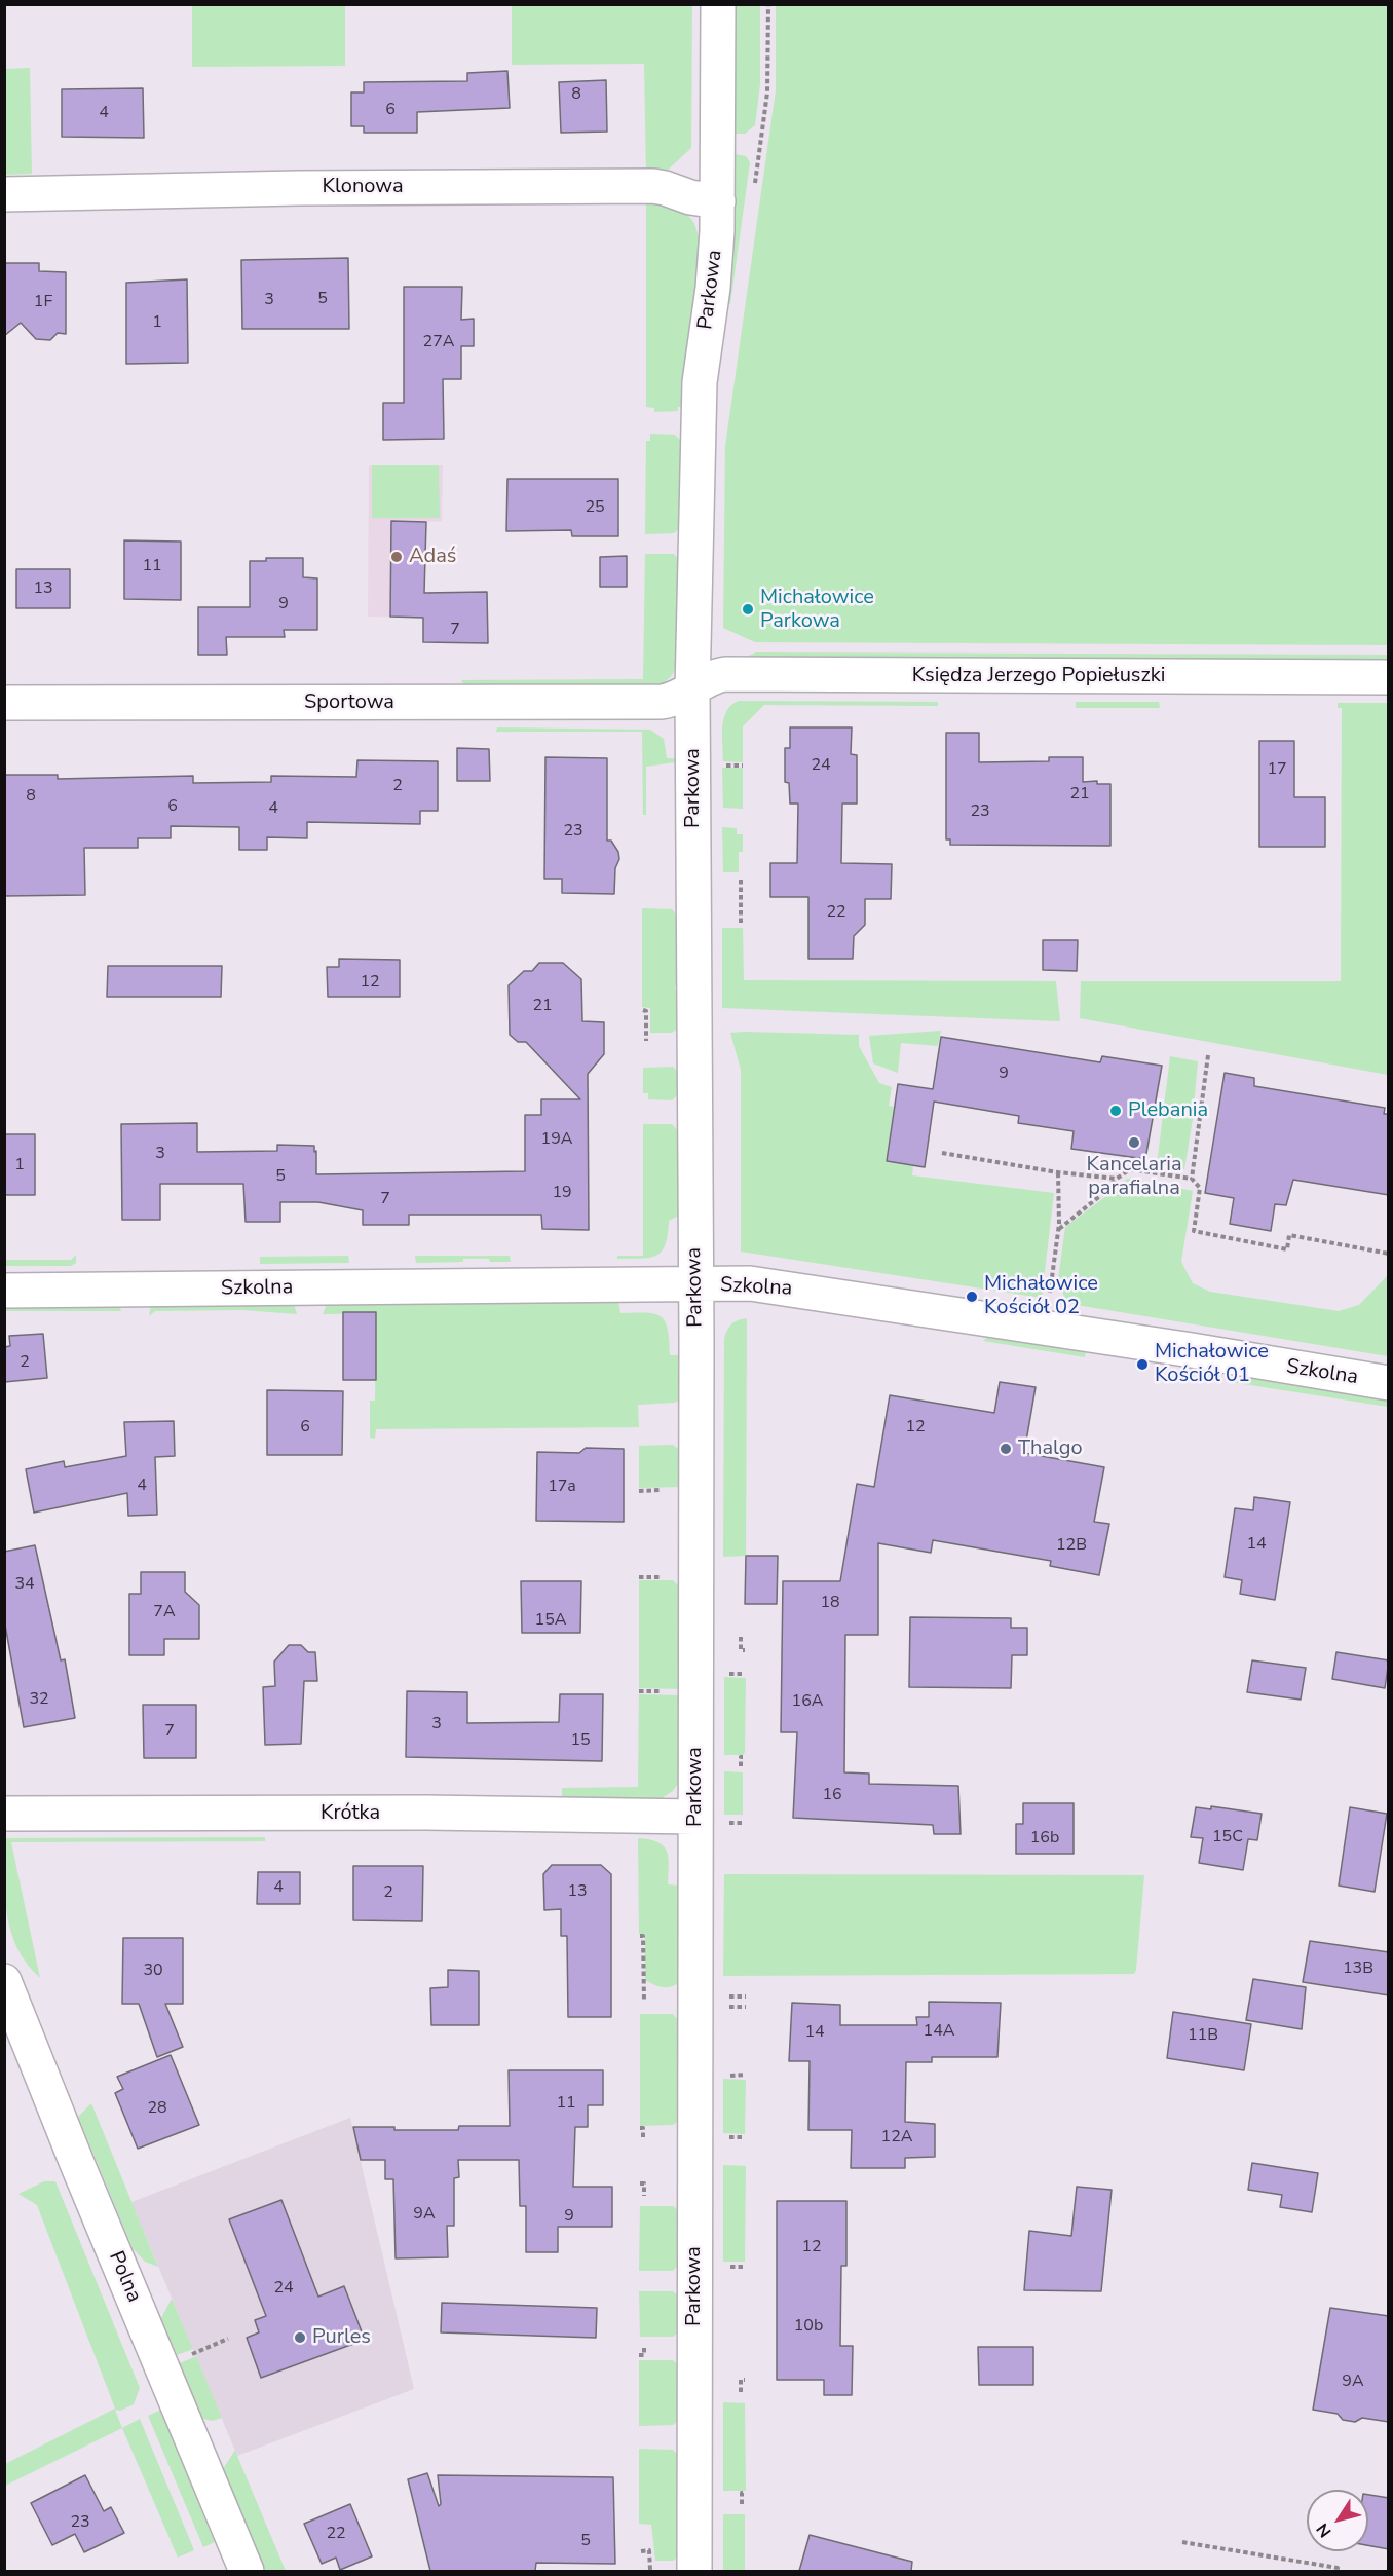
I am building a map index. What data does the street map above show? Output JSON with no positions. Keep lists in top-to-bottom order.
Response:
{
  "streets": {
    "street": [
      "Klonowa",
      "Parkowa",
      "Księdza Jerzego Popiełuszki",
      "Sportowa",
      "Szkolna",
      "Krótka",
      "Polna"
    ]
  },
  "crossings": [
    ["Klonowa", "Parkowa"],
    ["Parkowa", "Księdza Jerzego Popiełuszki"],
    ["Parkowa", "Sportowa"],
    ["Parkowa", "Szkolna"],
    ["Parkowa", "Krótka"],
    ["Księdza Jerzego Popiełuszki", "Sportowa"]
  ],
  "places": [
    "Adaś",
    "Michałowice Parkowa",
    "Plebania",
    "Kancelaria parafialna",
    "Michałowice Kościół 02",
    "Michałowice Kościół 01",
    "Thalgo",
    "Purles"
  ],
  "house_numbers": [
    "8",
    "6",
    "4",
    "5",
    "3",
    "1F",
    "1",
    "27A",
    "25",
    "11",
    "13",
    "9",
    "7",
    "24",
    "17",
    "2",
    "21",
    "8",
    "6",
    "4",
    "23",
    "23",
    "22",
    "12",
    "21",
    "9",
    "19A",
    "3",
    "1",
    "5",
    "19",
    "7",
    "2",
    "6",
    "12",
    "4",
    "17a",
    "14",
    "12B",
    "34",
    "18",
    "7A",
    "15A",
    "32",
    "16A",
    "3",
    "7",
    "15",
    "16",
    "15C",
    "16b",
    "4",
    "13",
    "2",
    "13B",
    "30",
    "14A",
    "14",
    "11B",
    "11",
    "28",
    "12A",
    "9A",
    "9",
    "12",
    "24",
    "10b",
    "9A",
    "23",
    "22",
    "5"
  ],
  "north": "bottom left"
}
